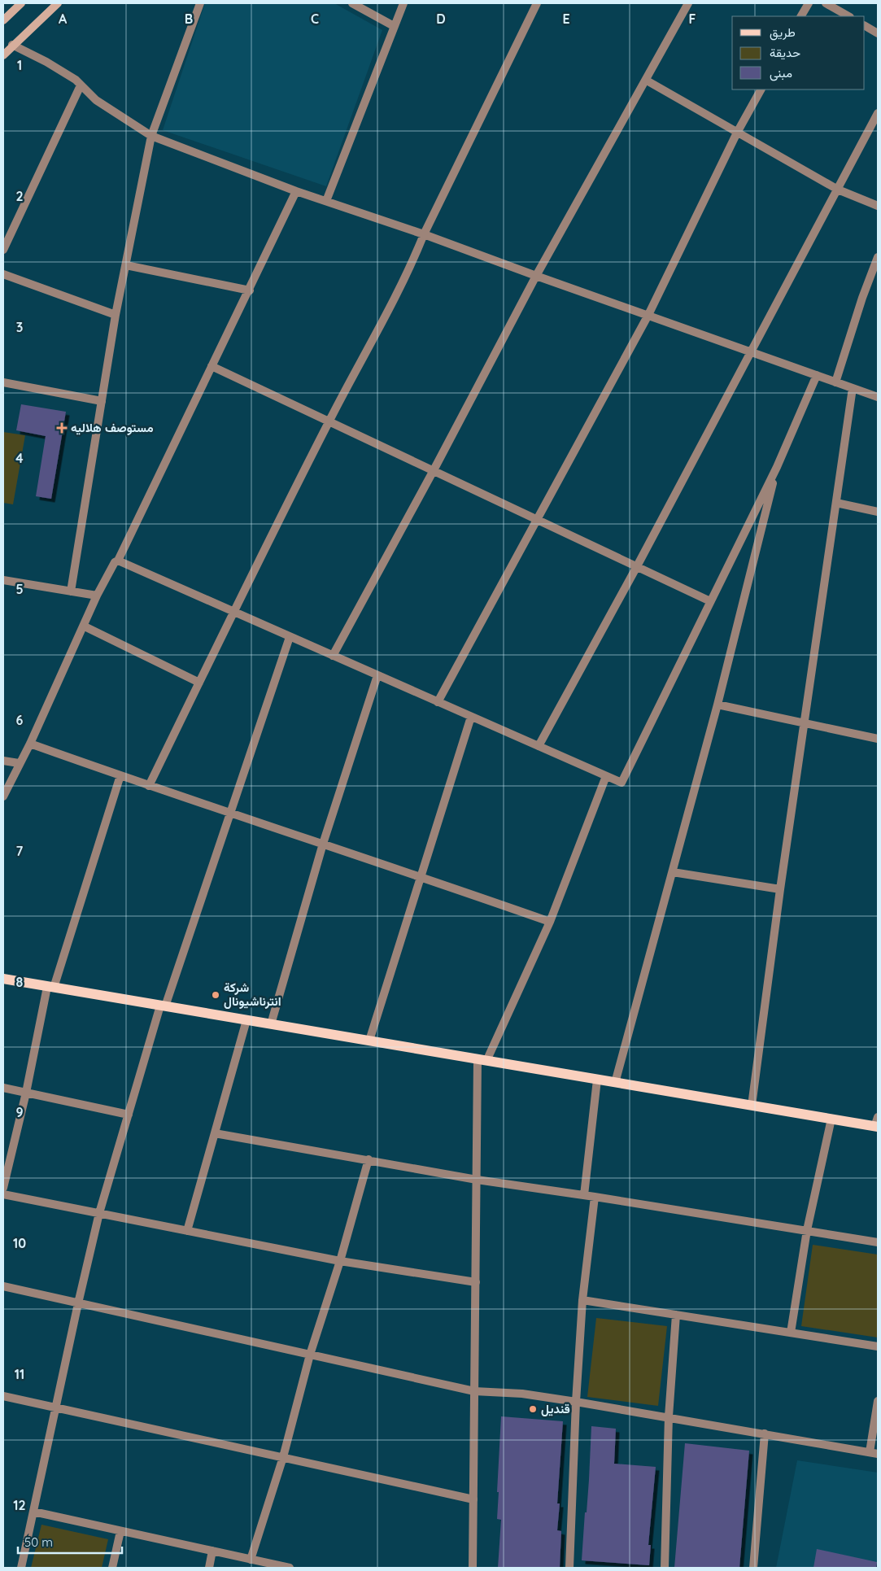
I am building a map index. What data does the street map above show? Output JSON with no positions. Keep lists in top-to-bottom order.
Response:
{
  "places": {
    "health": ["مستوصف هلاليه"],
    "other": ["شركة انترناشيونال", "قنديل"]
  },
  "legend": ["طريق", "حديقة", "مبنى"],
  "scale_bar": "50 m",
  "grid": {
    "columns": [
      "A",
      "B",
      "C",
      "D",
      "E",
      "F"
    ],
    "rows": [
      "1",
      "2",
      "3",
      "4",
      "5",
      "6",
      "7",
      "8",
      "9",
      "10",
      "11",
      "12"
    ]
  }
}
